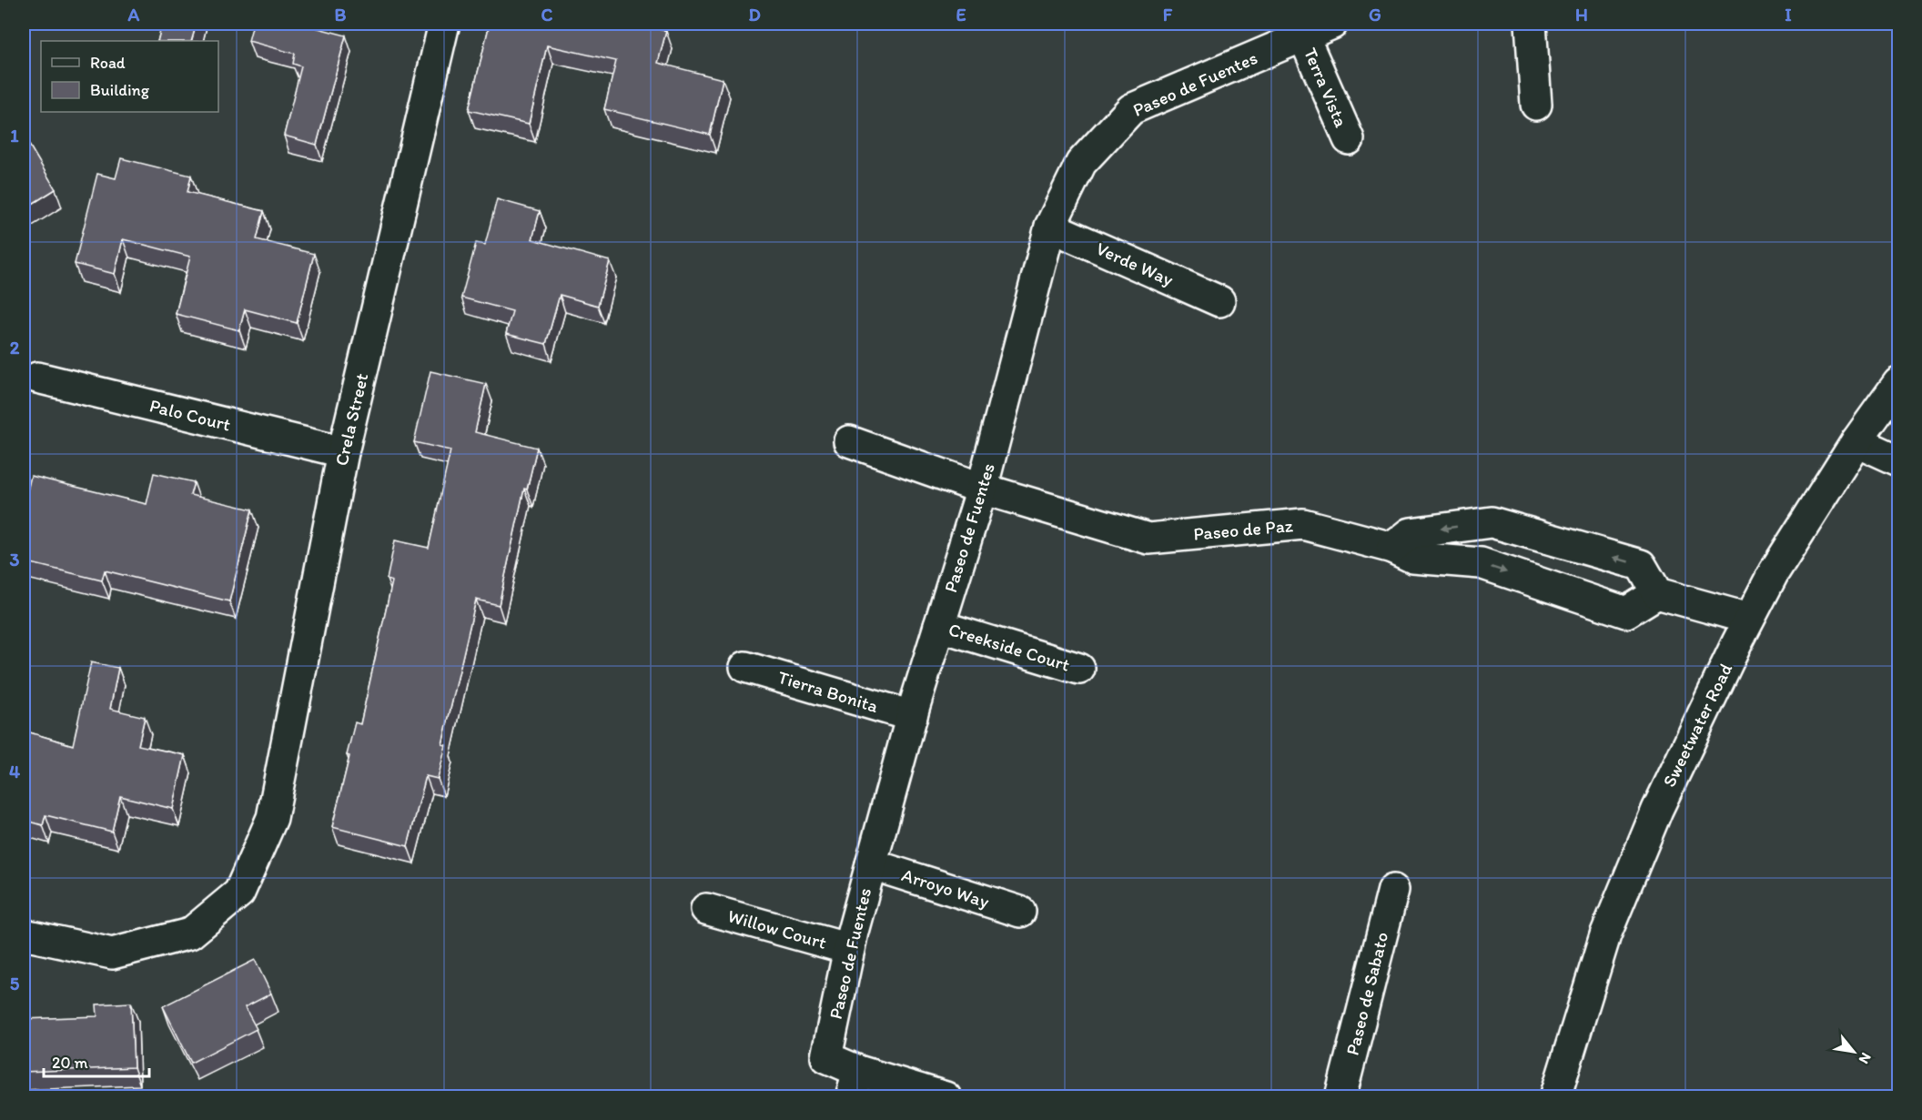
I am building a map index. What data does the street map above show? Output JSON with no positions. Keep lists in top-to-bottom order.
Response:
{
  "streets": {
    "street": [
      "Paseo de Fuentes",
      "Terra Vista",
      "Verde Way",
      "Palo Court",
      "Crela Street",
      "Paseo de Paz",
      "Creekside Court",
      "Tierra Bonita",
      "Sweetwater Road",
      "Arroyo Way",
      "Willow Court",
      "Paseo de Sabato"
    ]
  },
  "crossings": [
    ["Paseo de Fuentes", "Terra Vista"],
    ["Paseo de Fuentes", "Verde Way"],
    ["Paseo de Fuentes", "Paseo de Paz"],
    ["Paseo de Fuentes", "Creekside Court"],
    ["Paseo de Fuentes", "Tierra Bonita"],
    ["Paseo de Fuentes", "Arroyo Way"],
    ["Paseo de Fuentes", "Willow Court"],
    ["Palo Court", "Crela Street"]
  ],
  "legend": ["Road", "Building"],
  "scale_bar": "20 m",
  "north": "bottom right",
  "grid": {
    "columns": [
      "A",
      "B",
      "C",
      "D",
      "E",
      "F",
      "G",
      "H",
      "I"
    ],
    "rows": [
      "1",
      "2",
      "3",
      "4",
      "5"
    ]
  }
}
